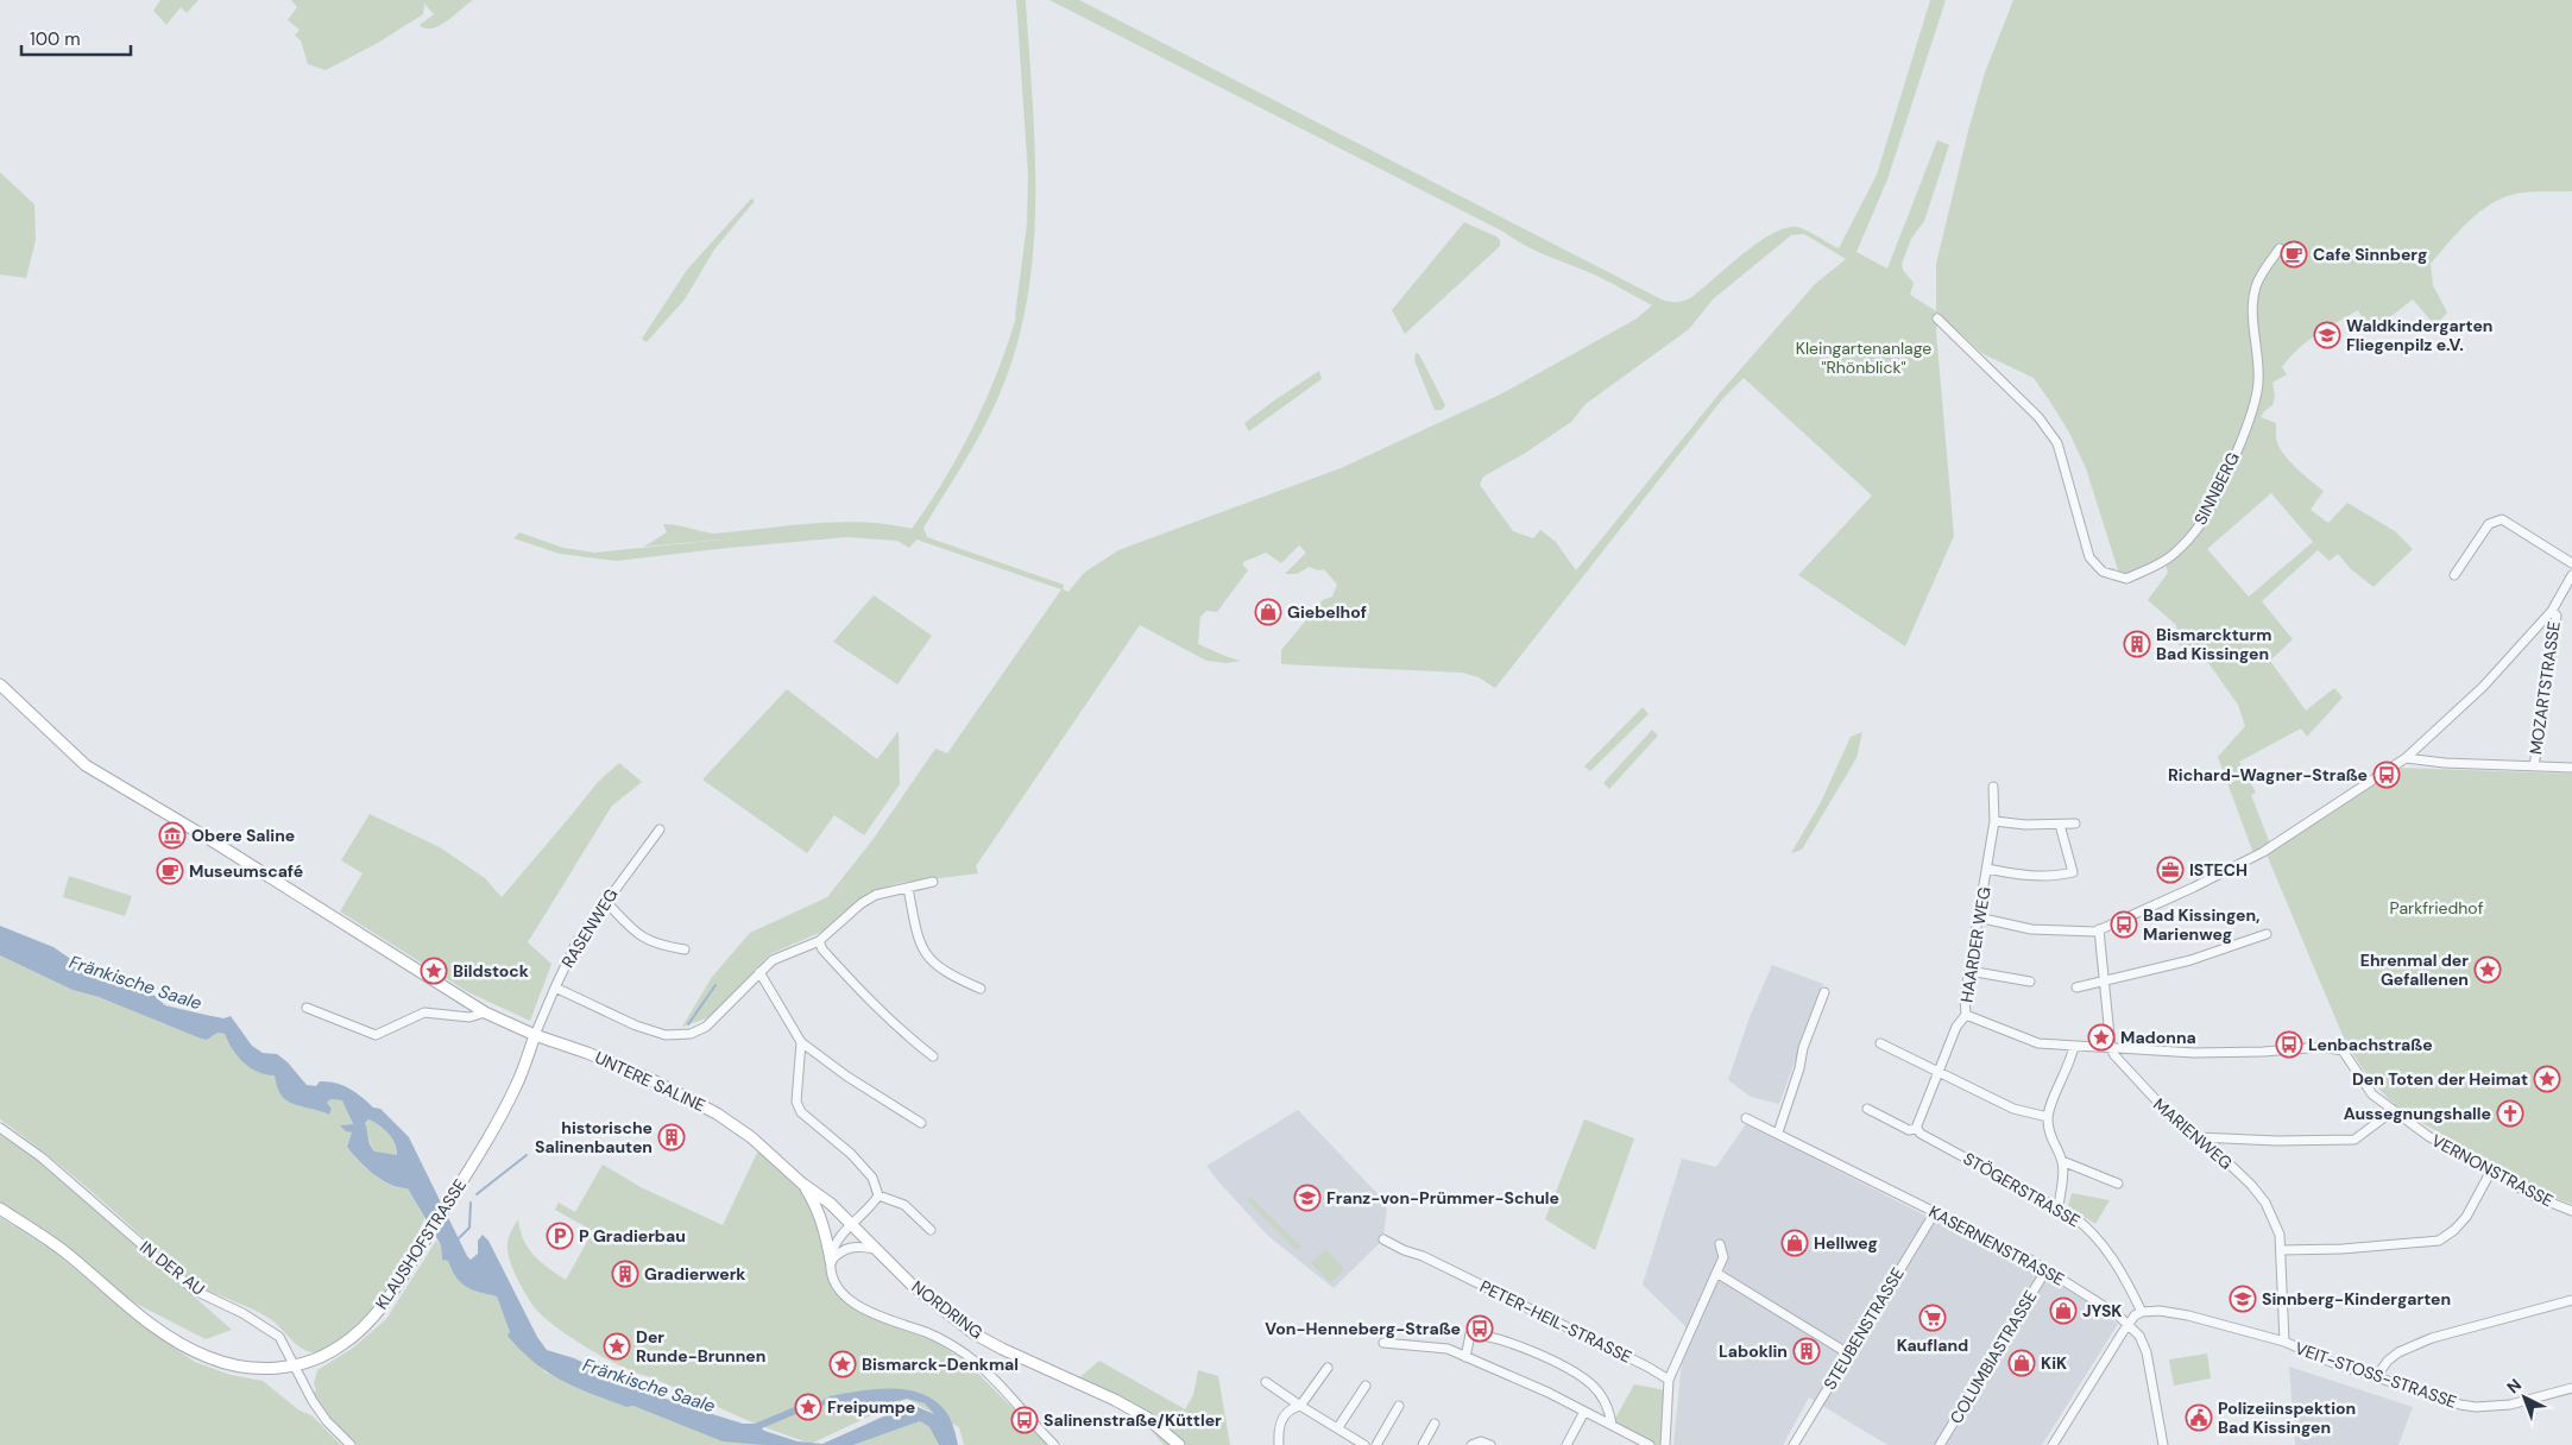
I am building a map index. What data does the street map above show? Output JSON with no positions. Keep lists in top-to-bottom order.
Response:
{
  "streets": {
    "main road": ["UNTERE SALINE", "KLAUSHOFSTRASSE", "NORDRING"],
    "street": [
      "SINNBERG",
      "MOZARTSTRASSE",
      "RASENWEG",
      "HAARDER WEG",
      "MARIENWEG",
      "VERNONSTRASSE",
      "STÖGERSTRASSE",
      "KASERNENSTRASSE",
      "IN DER AU",
      "PETER-HEIL-STRASSE",
      "STEUBENSTRASSE",
      "COLUMBIASTRASSE",
      "VEIT-STOSS-STRASSE"
    ]
  },
  "crossings": [
    ["RASENWEG", "UNTERE SALINE"],
    ["RASENWEG", "KLAUSHOFSTRASSE"],
    ["HAARDER WEG", "STÖGERSTRASSE"],
    ["UNTERE SALINE", "KLAUSHOFSTRASSE"],
    ["UNTERE SALINE", "NORDRING"],
    ["MARIENWEG", "VERNONSTRASSE"],
    ["KLAUSHOFSTRASSE", "IN DER AU"],
    ["KASERNENSTRASSE", "STEUBENSTRASSE"],
    ["KASERNENSTRASSE", "COLUMBIASTRASSE"]
  ],
  "water": ["Fränkische Saale"],
  "parks": ["Kleingartenanlage \"Rhönblick\"", "Parkfriedhof"],
  "places": {
    "cafe": ["Cafe Sinnberg", "Museumscafé"],
    "school or university": ["Waldkindergarten Fliegenpilz e.V.", "Franz-von-Prümmer-Schule", "Sinnberg-Kindergarten"],
    "shop": [
      "Giebelhof",
      "Hellweg",
      "JYSK",
      "KiK"
    ],
    "building": [
      "Bismarckturm Bad Kissingen",
      "historische Salinenbauten",
      "Gradierwerk",
      "Laboklin"
    ],
    "bus stop": [
      "Richard-Wagner-Straße",
      "Bad Kissingen, Marienweg",
      "Lenbachstraße",
      "Von-Henneberg-Straße",
      "Salinenstraße/Küttler"
    ],
    "museum": ["Obere Saline"],
    "office": ["ISTECH"],
    "place": [
      "Ehrenmal der Gefallenen",
      "Bildstock",
      "Madonna",
      "Den Toten der Heimat",
      "Der Runde-Brunnen",
      "Bismarck-Denkmal",
      "Freipumpe"
    ],
    "church": ["Aussegnungshalle"],
    "parking": ["P Gradierbau"],
    "supermarket": ["Kaufland"],
    "public building": ["Polizeiinspektion Bad Kissingen"]
  },
  "scale_bar": "100 m",
  "north": "top left"
}
